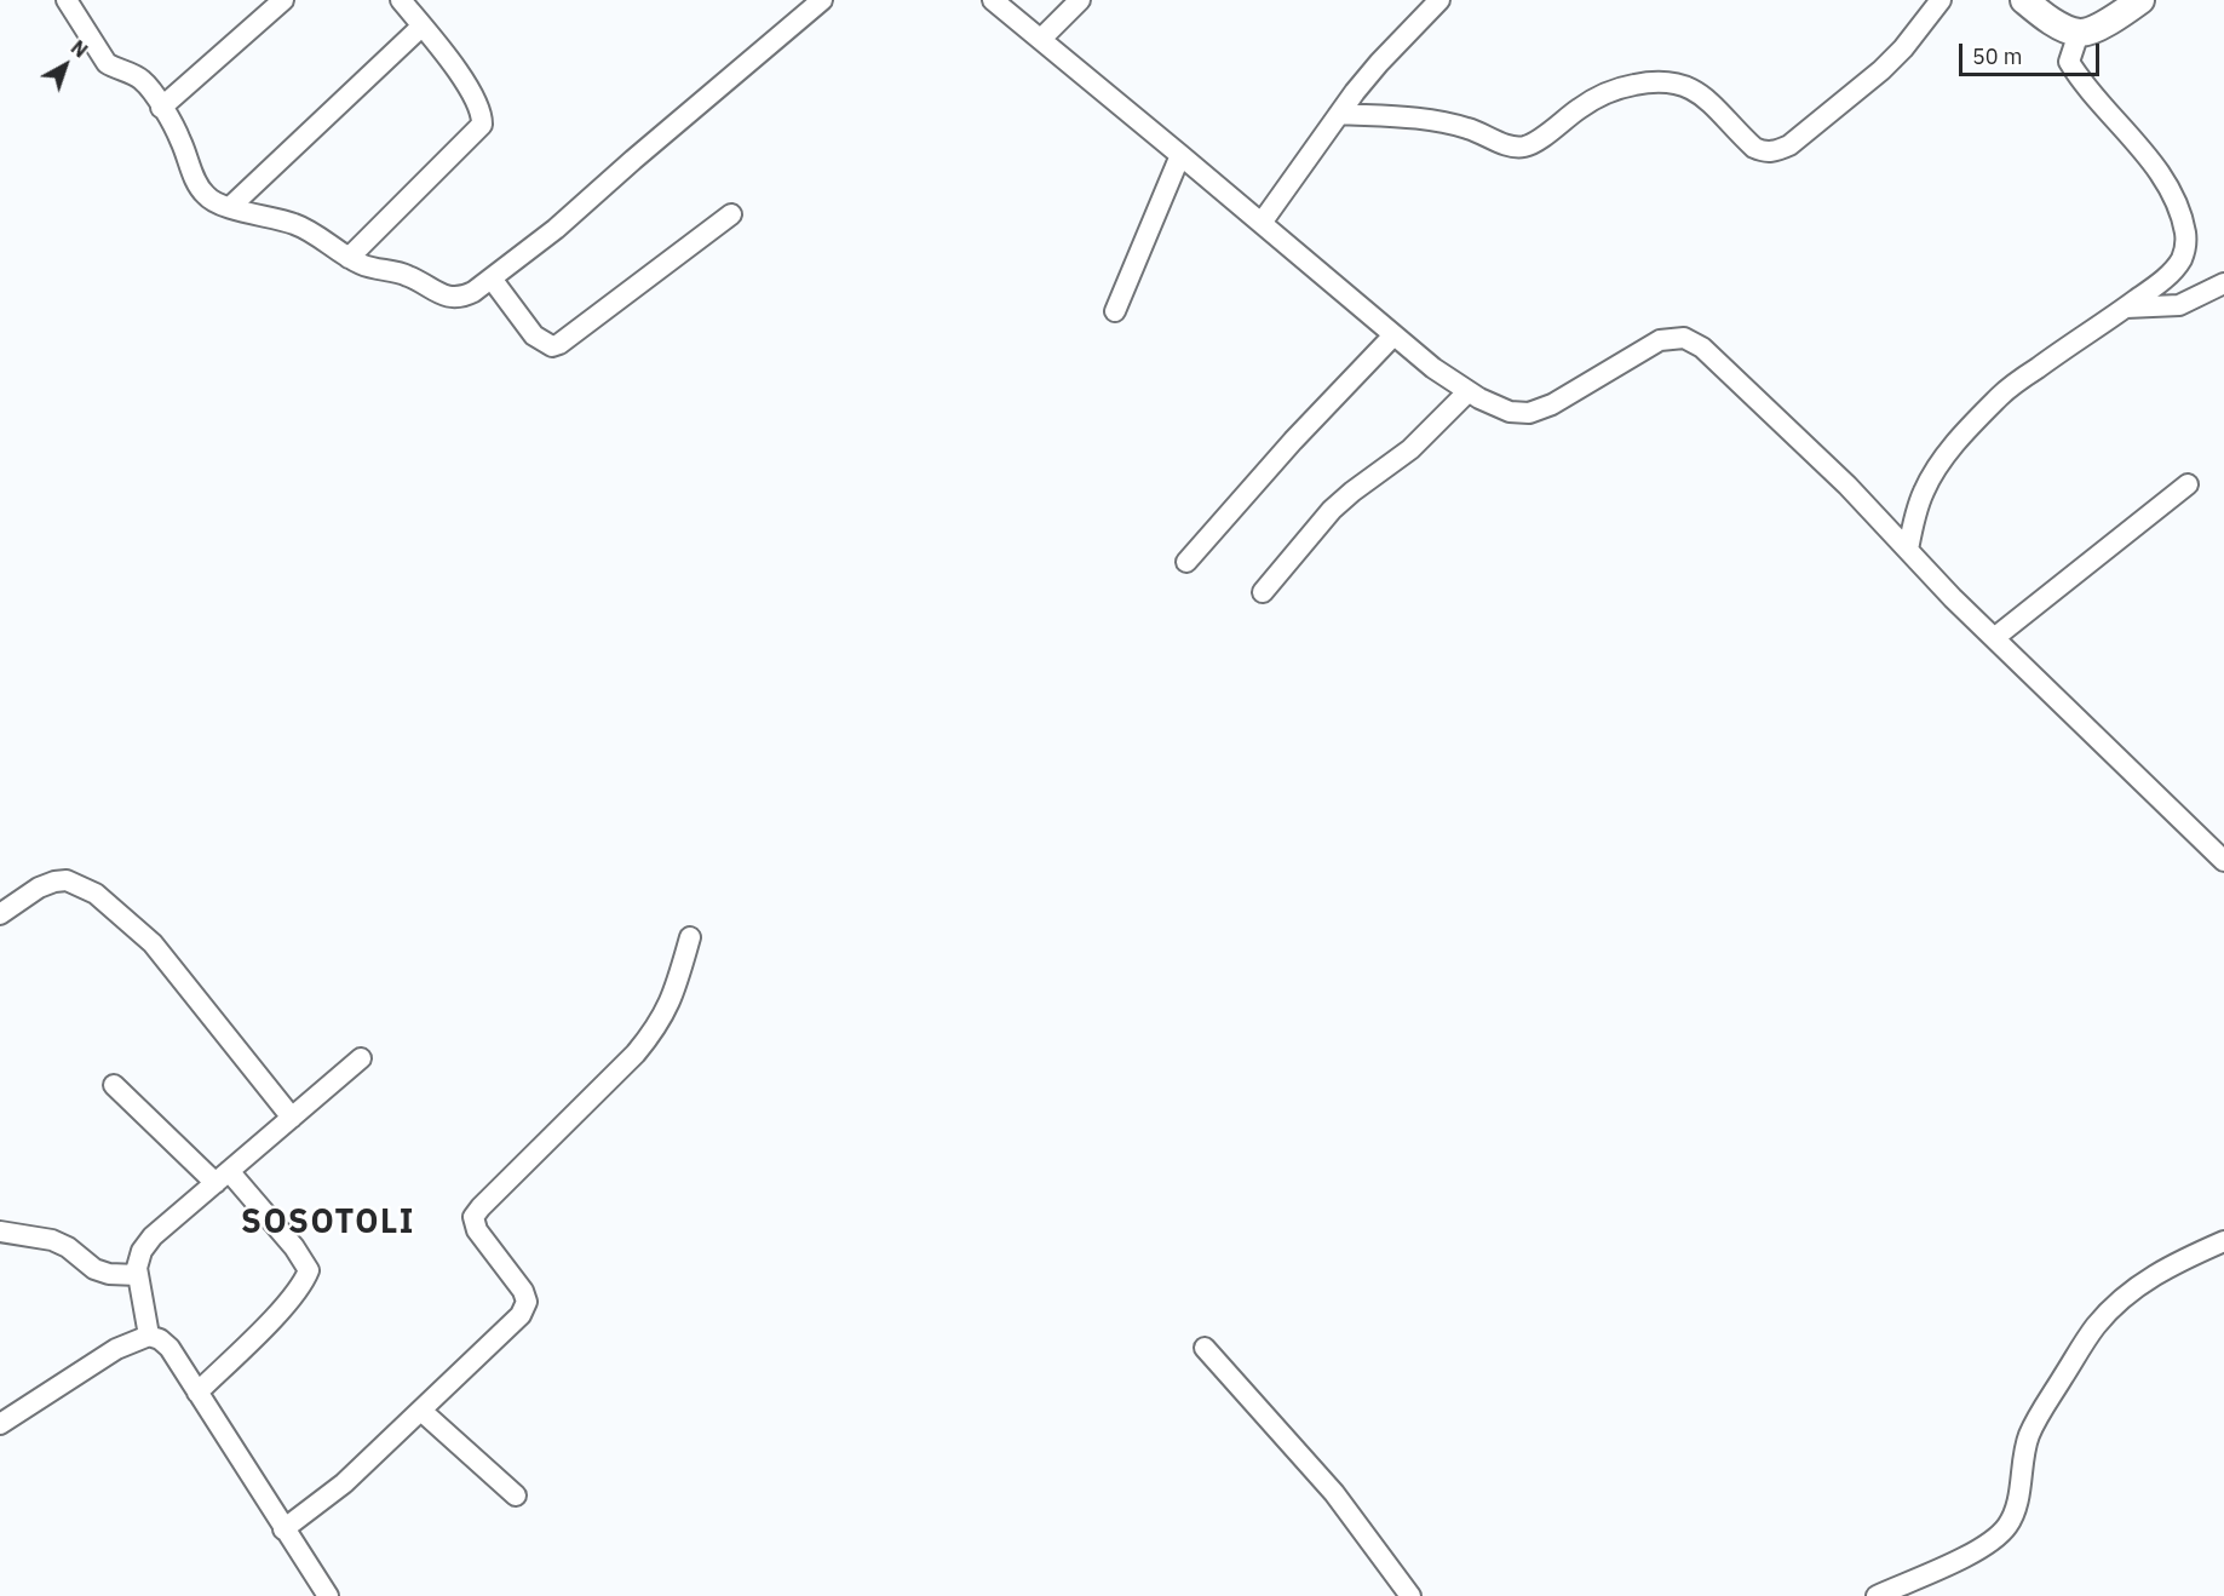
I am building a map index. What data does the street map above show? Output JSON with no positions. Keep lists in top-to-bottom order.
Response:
{
  "districts": ["SOSOTOLI"],
  "scale_bar": "50 m",
  "north": "top right"
}
